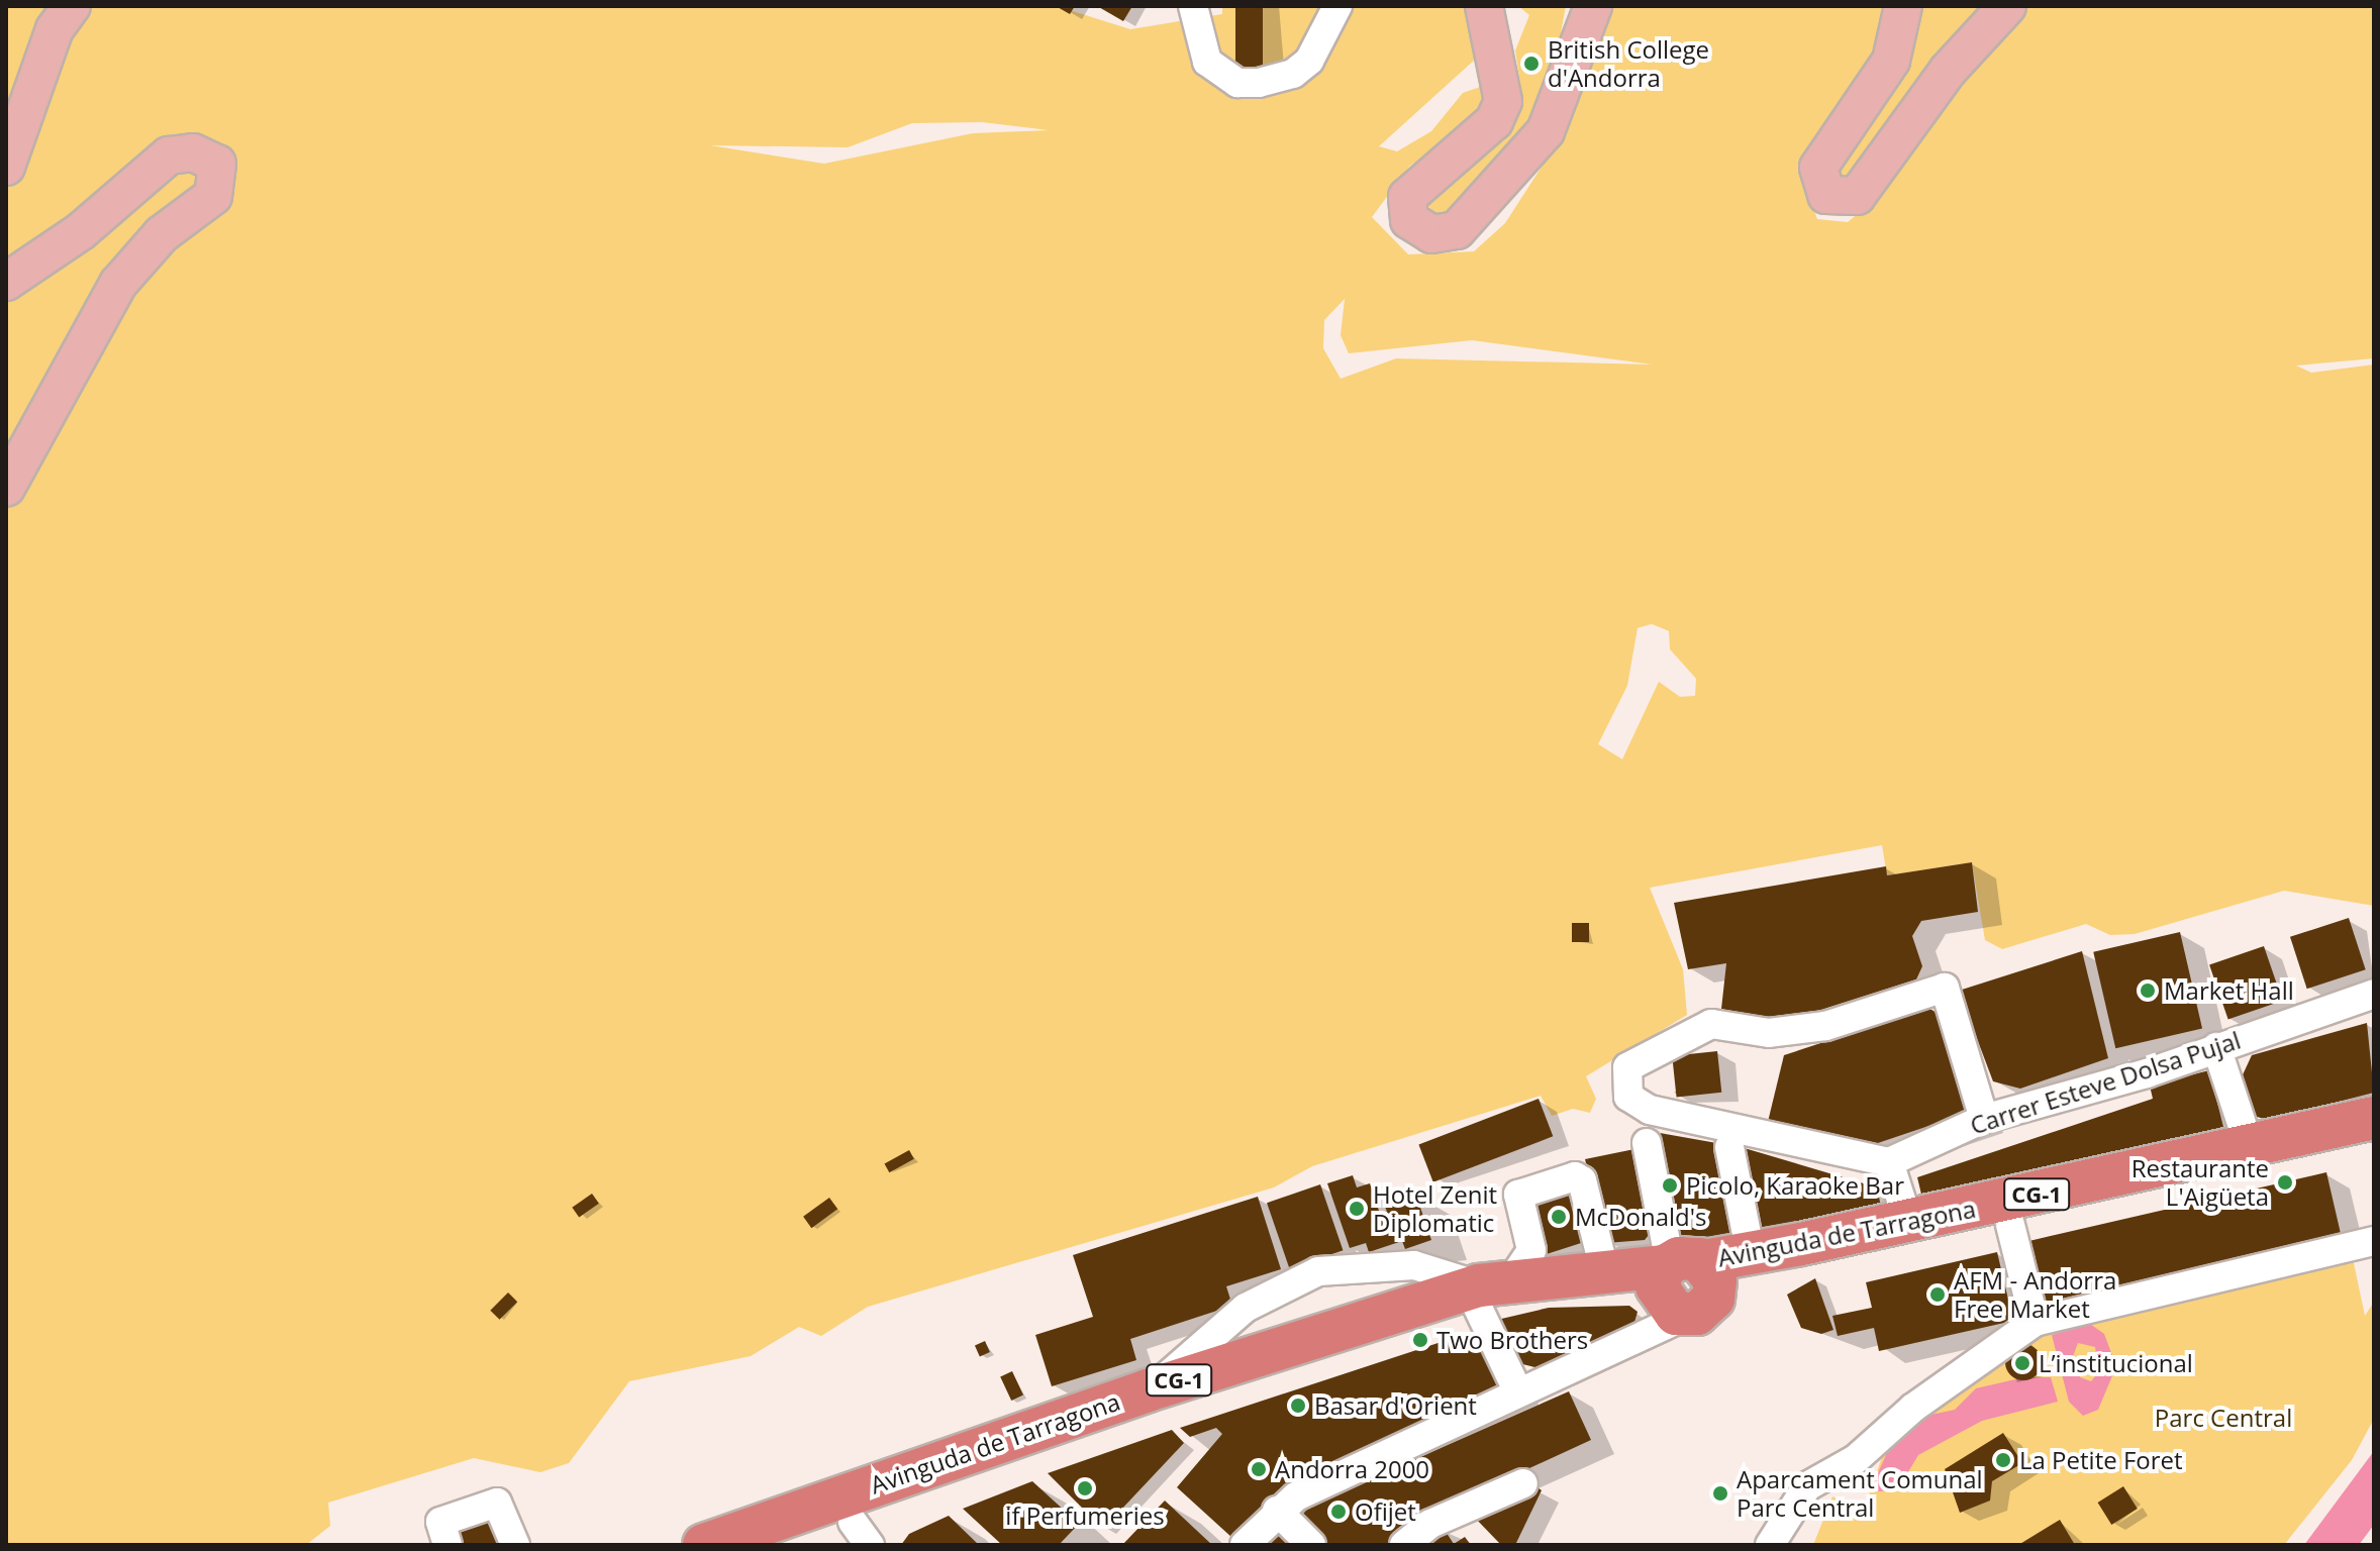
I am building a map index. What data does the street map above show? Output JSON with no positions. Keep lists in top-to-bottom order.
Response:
{
  "streets": {
    "highway": ["CG-1", "Avinguda de Tarragona"],
    "street": ["Carrer Esteve Dolsa Pujal"]
  },
  "parks": ["Parc Central"],
  "places": [
    "British College d'Andorra",
    "Market Hall",
    "Restaurante L'Aigüeta",
    "Picolo, Karaoke Bar",
    "Hotel Zenit Diplomatic",
    "McDonald's",
    "AFM - Andorra Free Market",
    "Two Brothers",
    "L’institucional",
    "Basar d'Orient",
    "La Petite Foret",
    "Andorra 2000",
    "if Perfumeries",
    "Aparcament Comunal Parc Central",
    "Ofijet"
  ]
}
